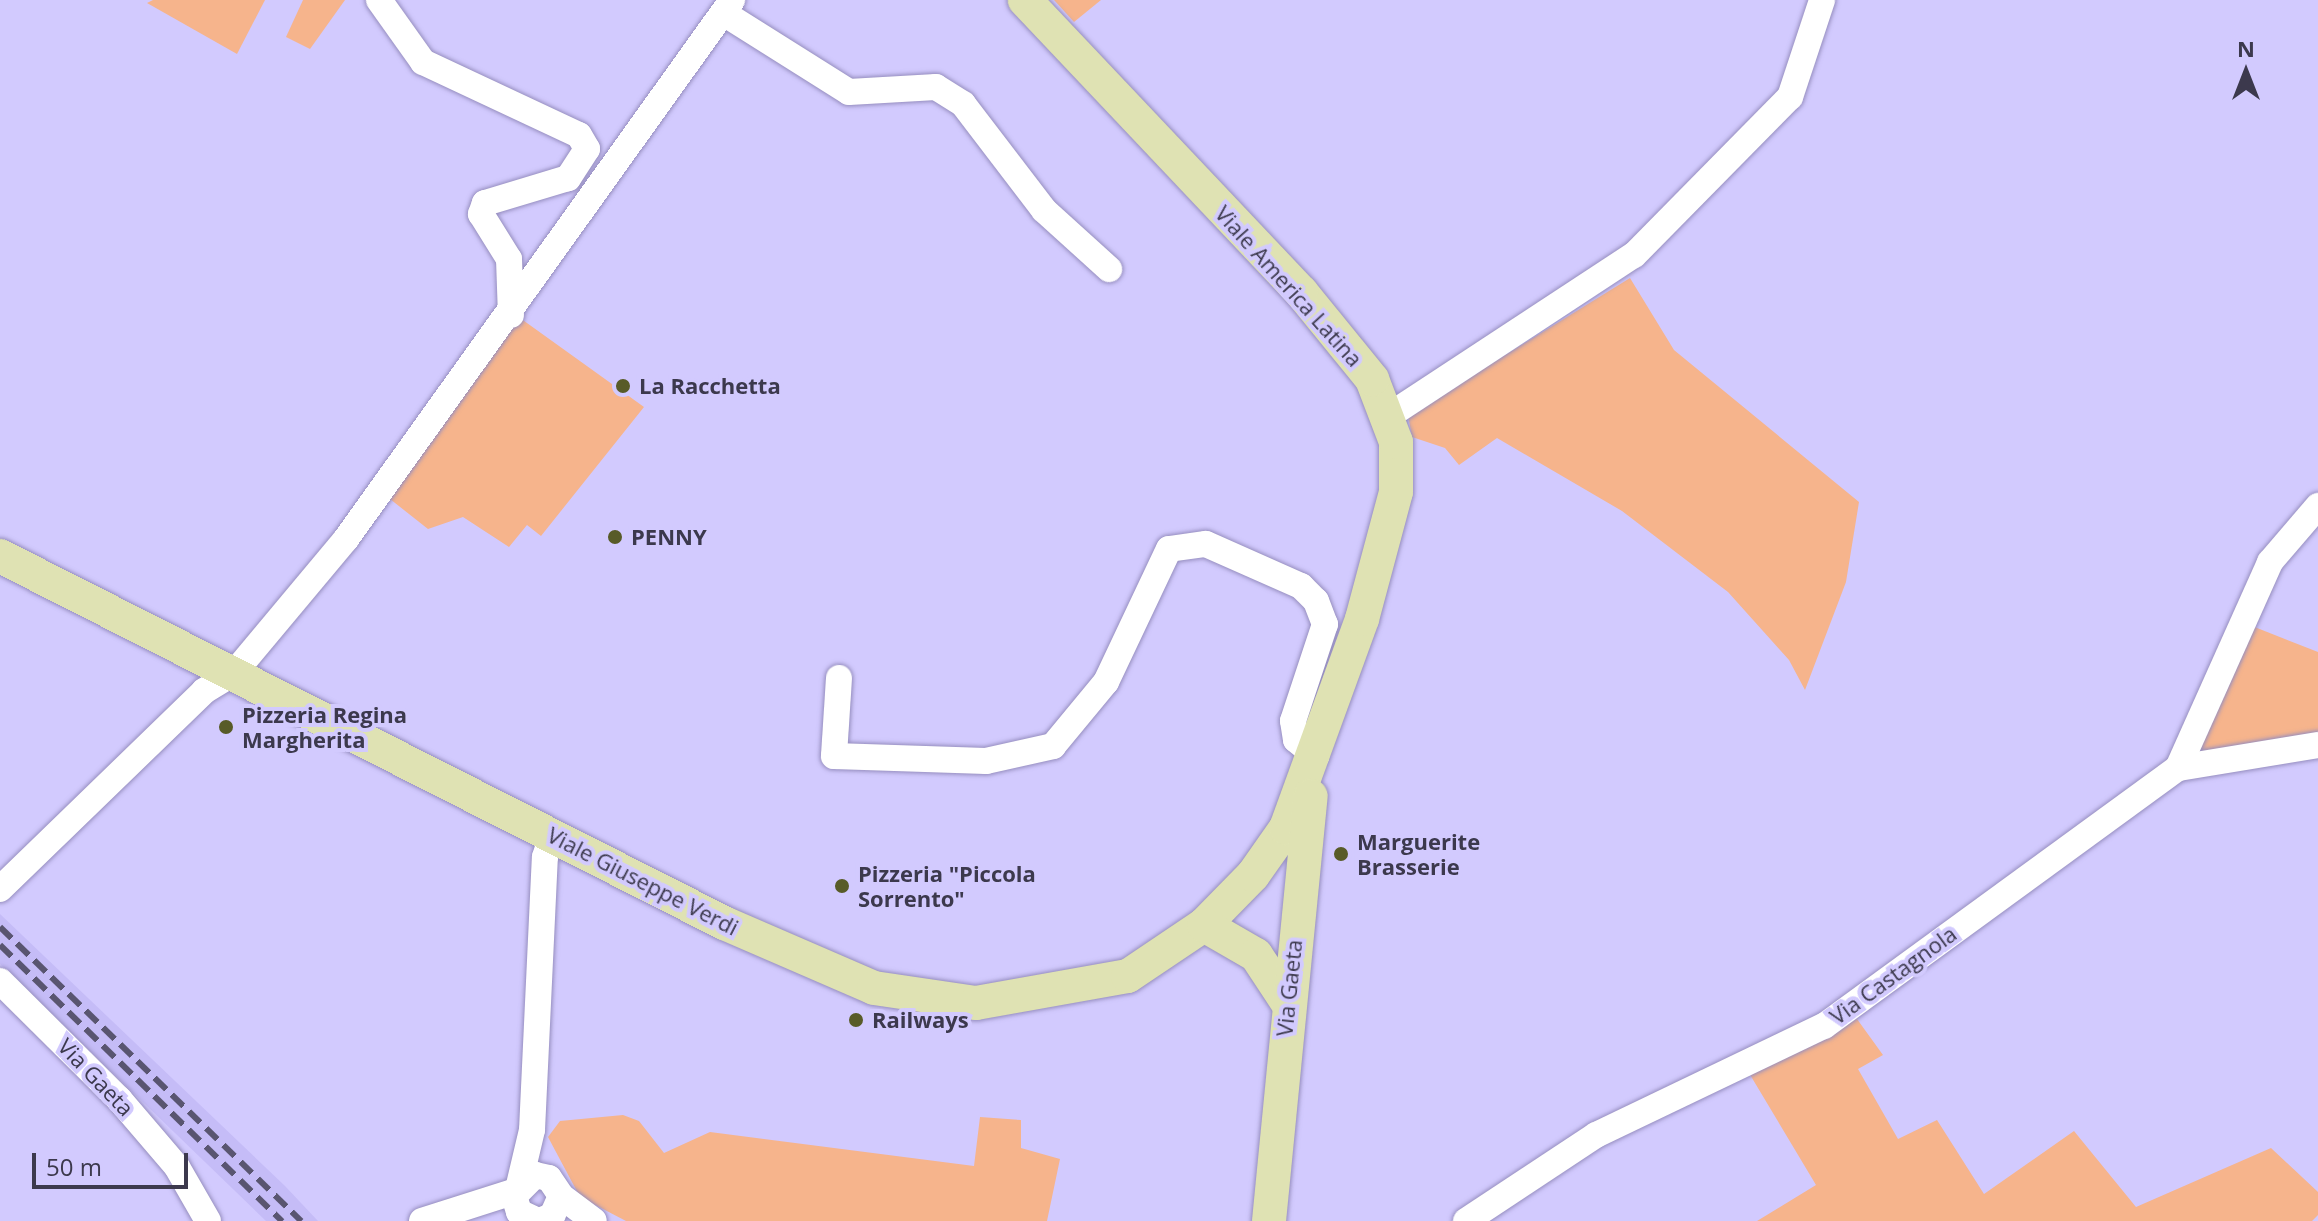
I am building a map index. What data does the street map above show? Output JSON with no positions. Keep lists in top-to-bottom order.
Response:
{
  "streets": {
    "main road": ["Viale America Latina", "Viale Giuseppe Verdi", "Via Gaeta"],
    "street": ["Via Castagnola"]
  },
  "crossings": [
    ["Viale America Latina", "Viale Giuseppe Verdi"],
    ["Viale America Latina", "Via Gaeta"]
  ],
  "places": [
    "La Racchetta",
    "PENNY",
    "Pizzeria Regina Margherita",
    "Marguerite Brasserie",
    "Pizzeria \"Piccola Sorrento\"",
    "Railways"
  ],
  "scale_bar": "50 m",
  "north": "top"
}
